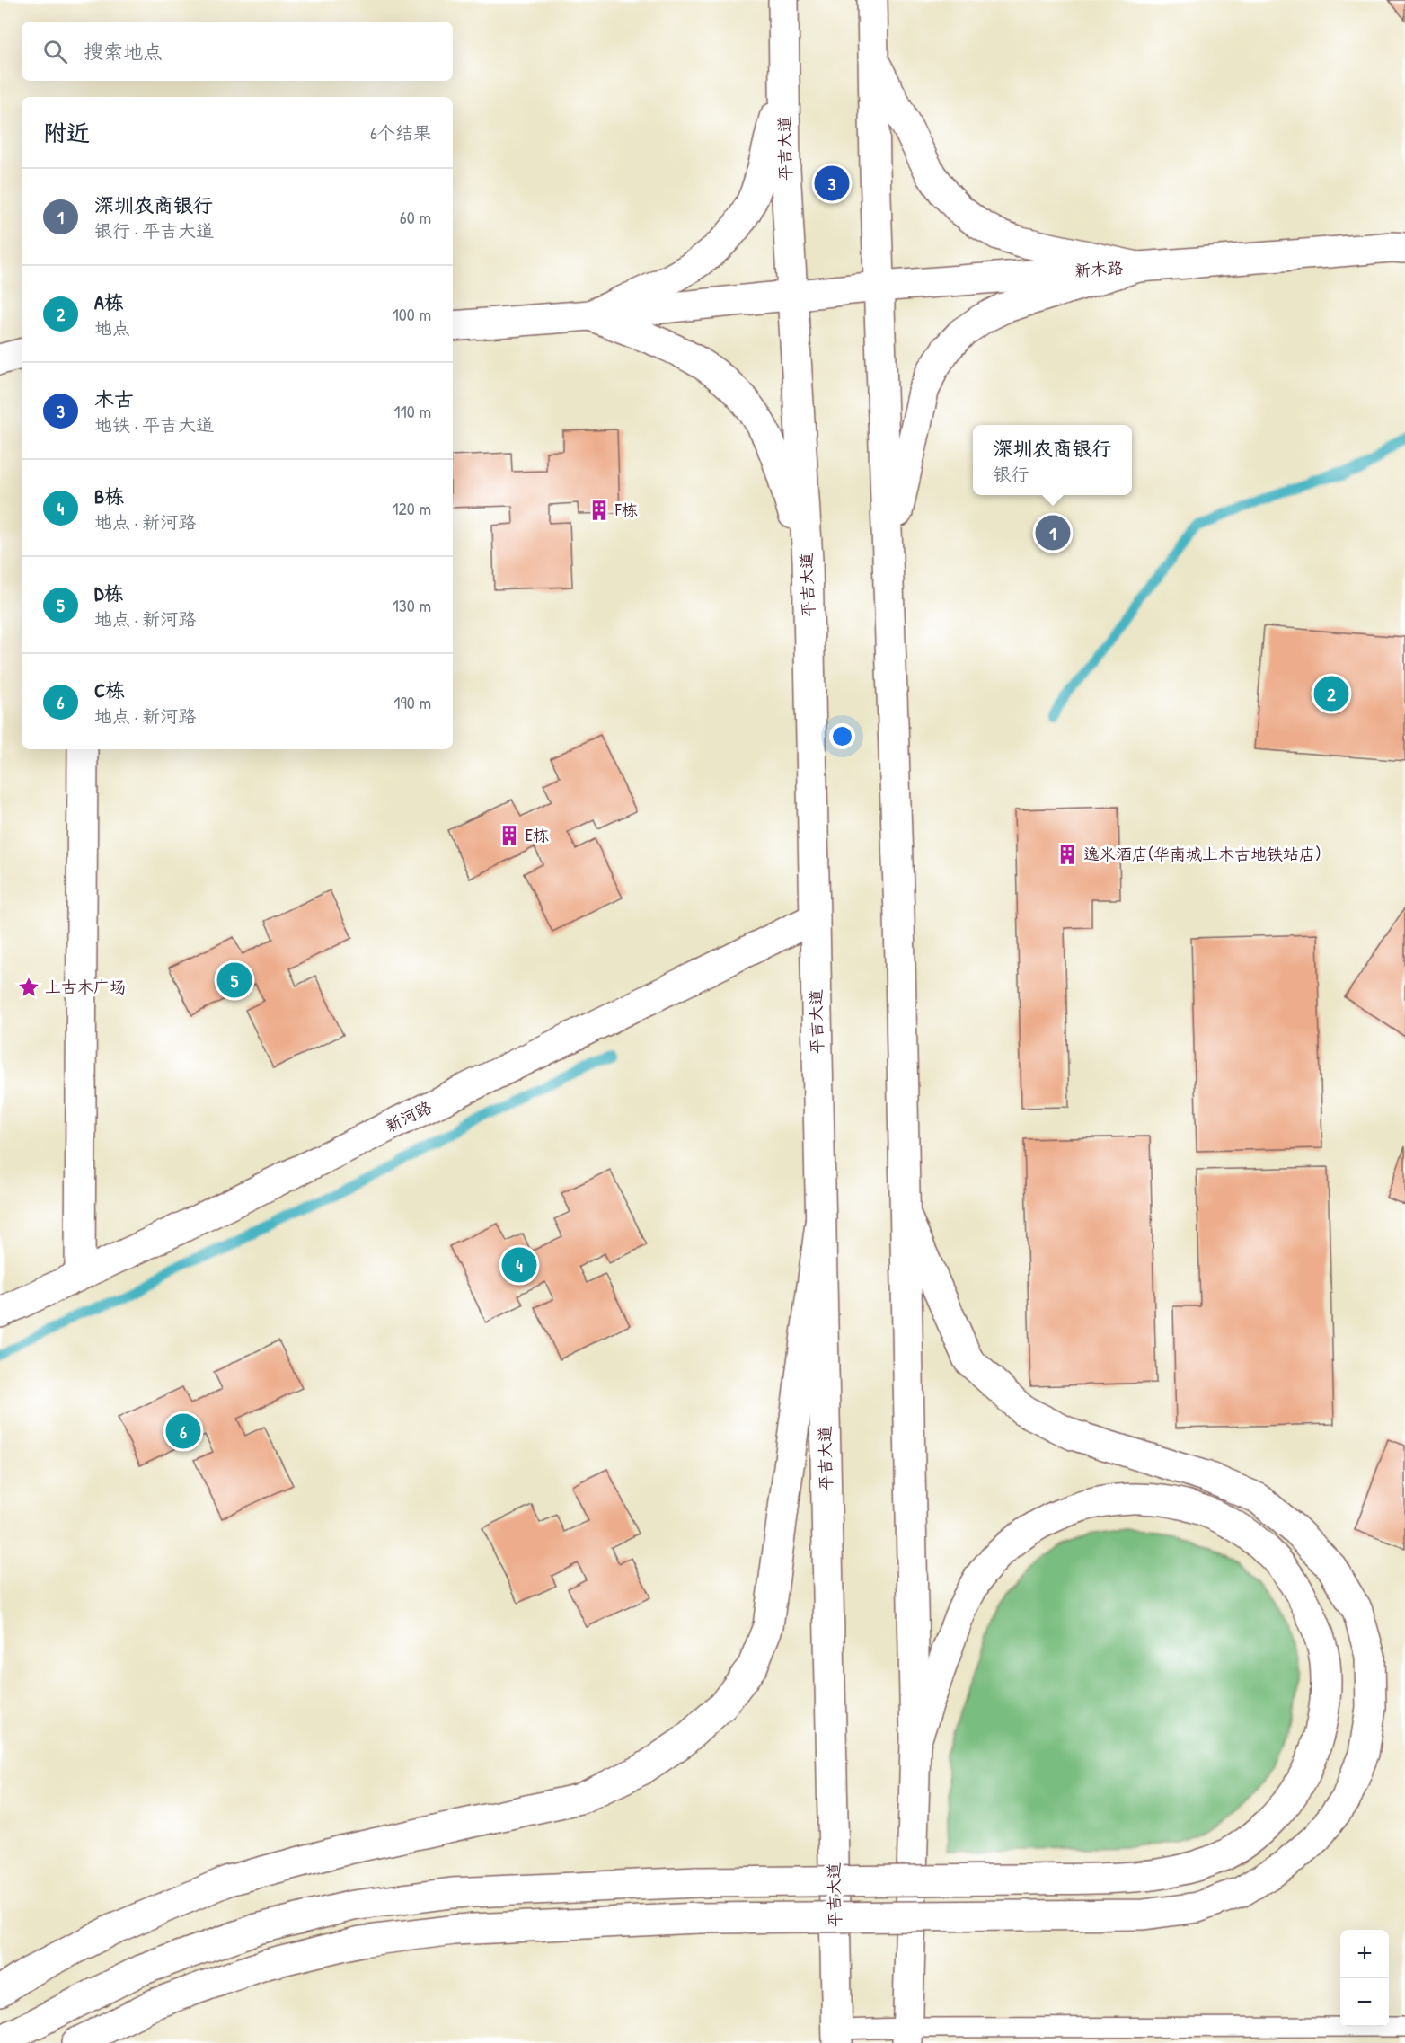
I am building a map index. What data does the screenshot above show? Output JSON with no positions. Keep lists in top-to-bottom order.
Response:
{
  "streets": {
    "main road": ["平吉大道", "新木路", "新河路"]
  },
  "crossings": [
    ["平吉大道", "新木路"],
    ["平吉大道", "新河路"]
  ],
  "places": {
    "building": ["F栋", "E栋", "逸米酒店(华南城上木古地铁站店)"],
    "place": ["上古木广场"]
  },
  "page": {
    "search": "搜索地点",
    "heading": ["附近", "6个结果"],
    "pins": [
      "3",
      "1",
      "2",
      "5",
      "4",
      "6"
    ],
    "list": [
      {
        "mark": "1",
        "name": "深圳农商银行",
        "note": "银行 · 平吉大道",
        "value": "60 m"
      },
      {
        "mark": "2",
        "name": "A栋",
        "note": "地点",
        "value": "100 m"
      },
      {
        "mark": "3",
        "name": "木古",
        "note": "地铁 · 平吉大道",
        "value": "110 m"
      },
      {
        "mark": "4",
        "name": "B栋",
        "note": "地点 · 新河路",
        "value": "120 m"
      },
      {
        "mark": "5",
        "name": "D栋",
        "note": "地点 · 新河路",
        "value": "130 m"
      },
      {
        "mark": "6",
        "name": "C栋",
        "note": "地点 · 新河路",
        "value": "190 m"
      }
    ],
    "popup": ["深圳农商银行", "银行"],
    "map_buttons": ["+", "−"]
  }
}
